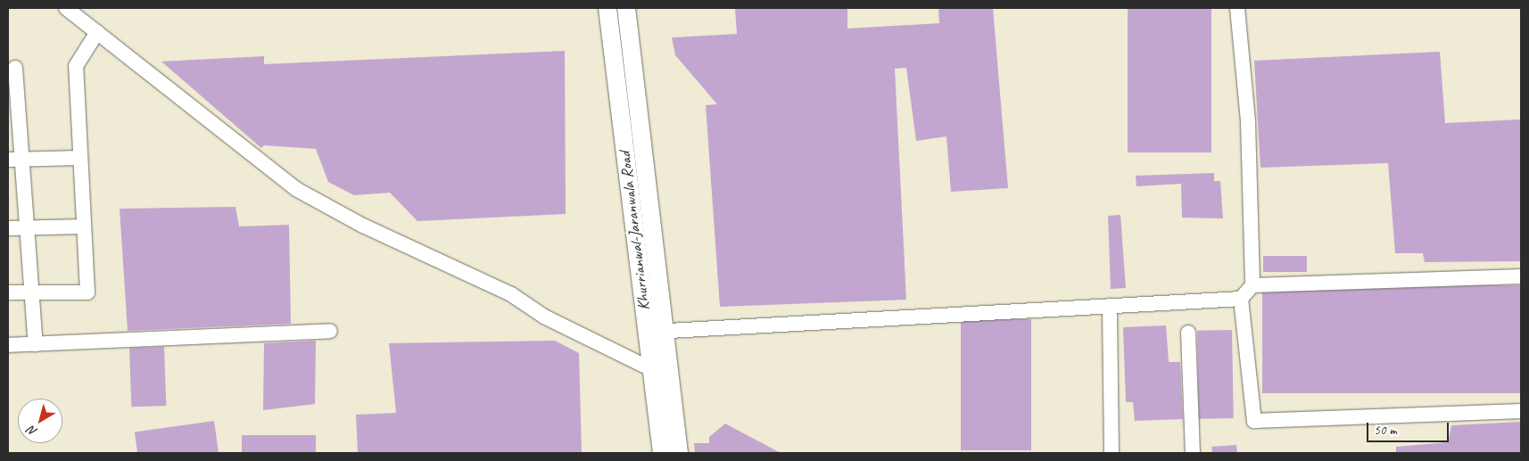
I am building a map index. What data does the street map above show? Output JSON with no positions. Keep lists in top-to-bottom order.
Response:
{
  "streets": {
    "main road": ["Khurrianwal-Jaranwala Road"]
  },
  "scale_bar": "50 m",
  "north": "bottom left"
}
